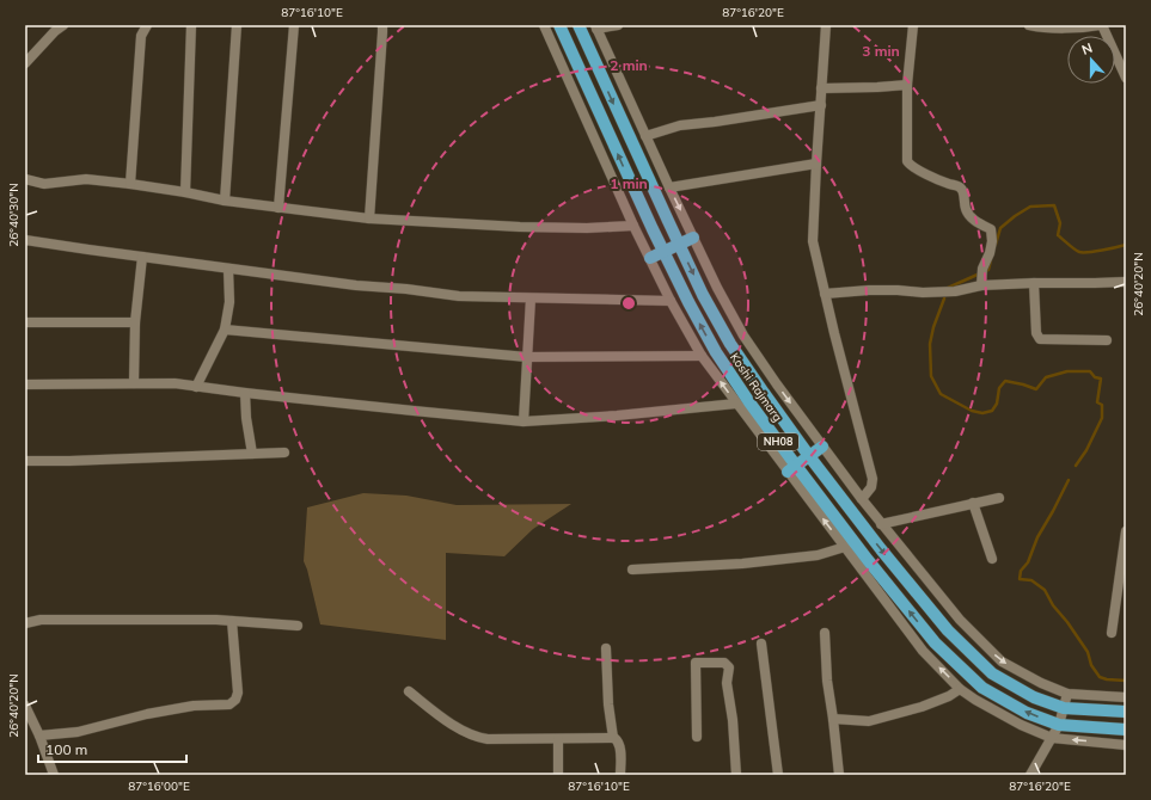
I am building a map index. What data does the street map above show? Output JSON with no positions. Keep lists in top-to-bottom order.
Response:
{
  "streets": {
    "main road": ["Koshi Rajmarg", "NH08"]
  },
  "scale_bar": "100 m",
  "north": "top",
  "coordinates": [
    "87°16'10\"E",
    "87°16'20\"E",
    "26°40'30\"N",
    "26°40'20\"N",
    "87°16'00\"E"
  ],
  "rings": ["3 min", "2 min", "1 min"]
}
